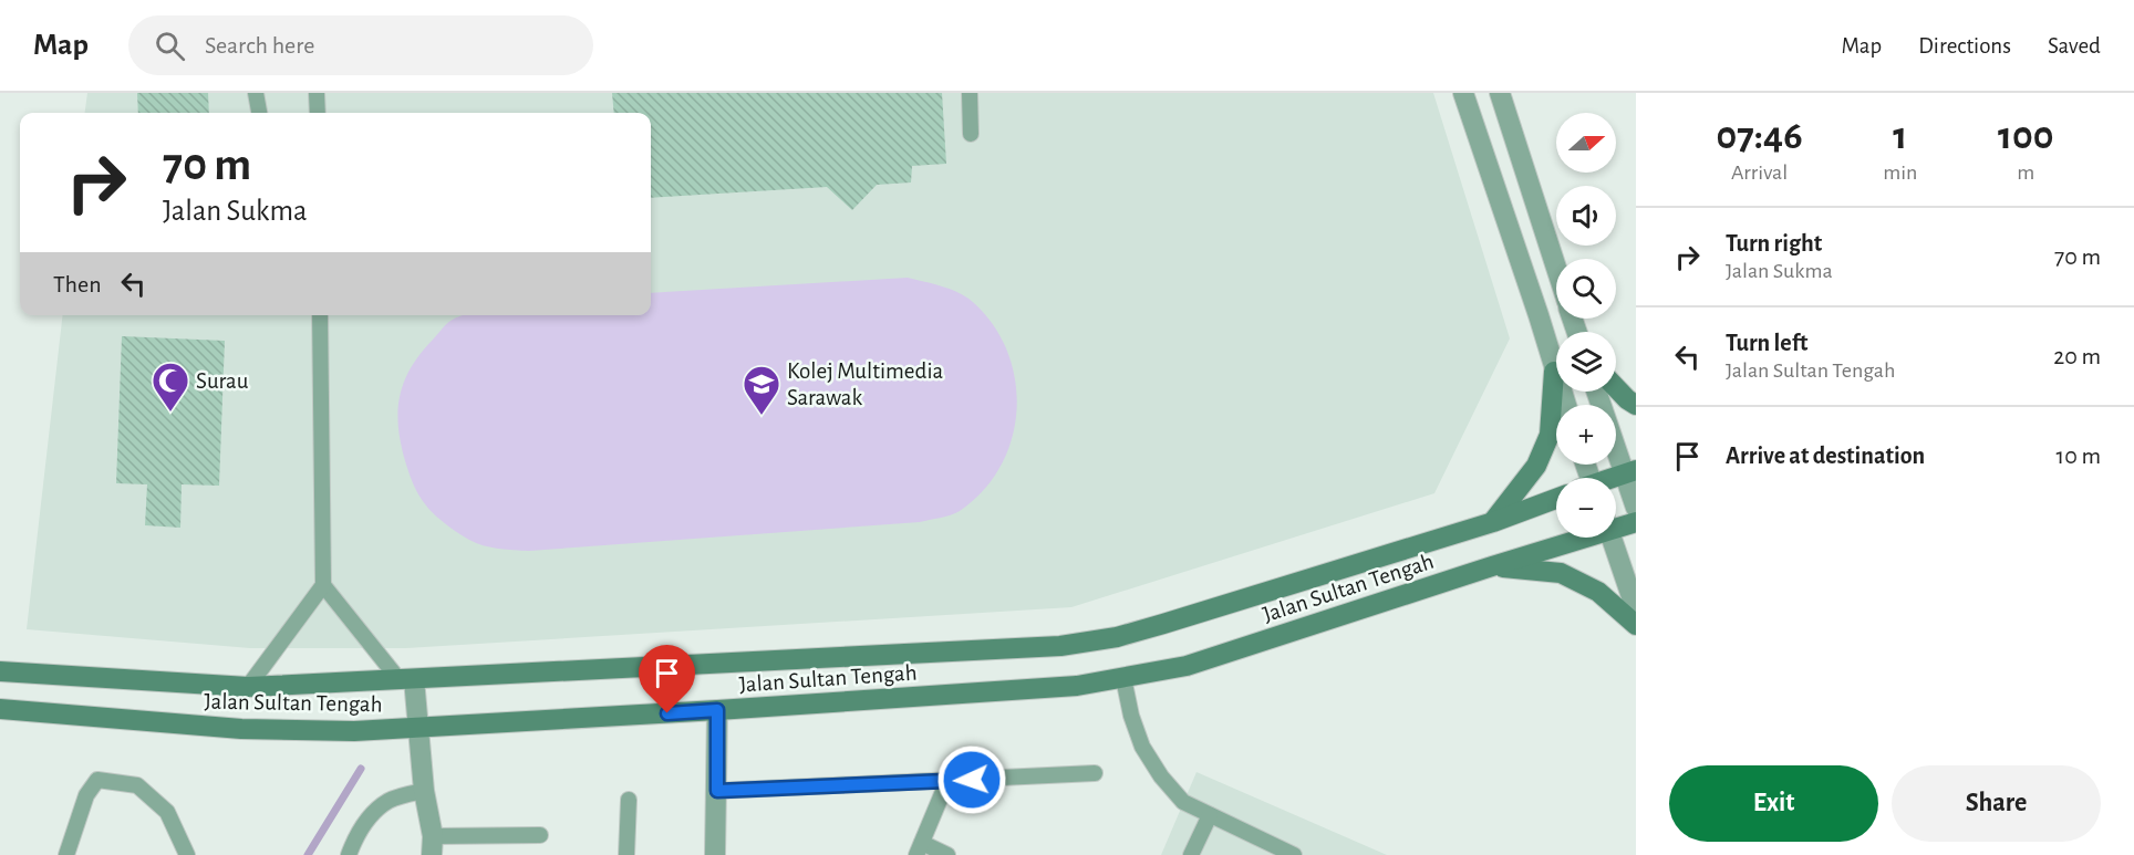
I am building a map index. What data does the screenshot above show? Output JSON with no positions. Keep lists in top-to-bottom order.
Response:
{
  "streets": {
    "main road": ["Jalan Sultan Tengah"]
  },
  "places": {
    "mosque": ["Surau"],
    "school or university": ["Kolej Multimedia Sarawak"]
  },
  "north": "right",
  "page": {
    "header": "Map",
    "search": "Search here",
    "nav": ["Map", "Directions", "Saved"],
    "eta": [
      "07:46",
      "Arrival",
      "1",
      "min",
      "100",
      "m"
    ],
    "map_buttons": ["+", "−"],
    "turn": ["70 m", "Jalan Sukma"],
    "list": [
      {
        "name": "Turn right",
        "note": "Jalan Sukma",
        "value": "70 m"
      },
      {
        "name": "Turn left",
        "note": "Jalan Sultan Tengah",
        "value": "20 m"
      },
      {
        "name": "Arrive at destination",
        "value": "10 m"
      }
    ],
    "then": "Then",
    "buttons": ["Exit", "Share"]
  }
}
